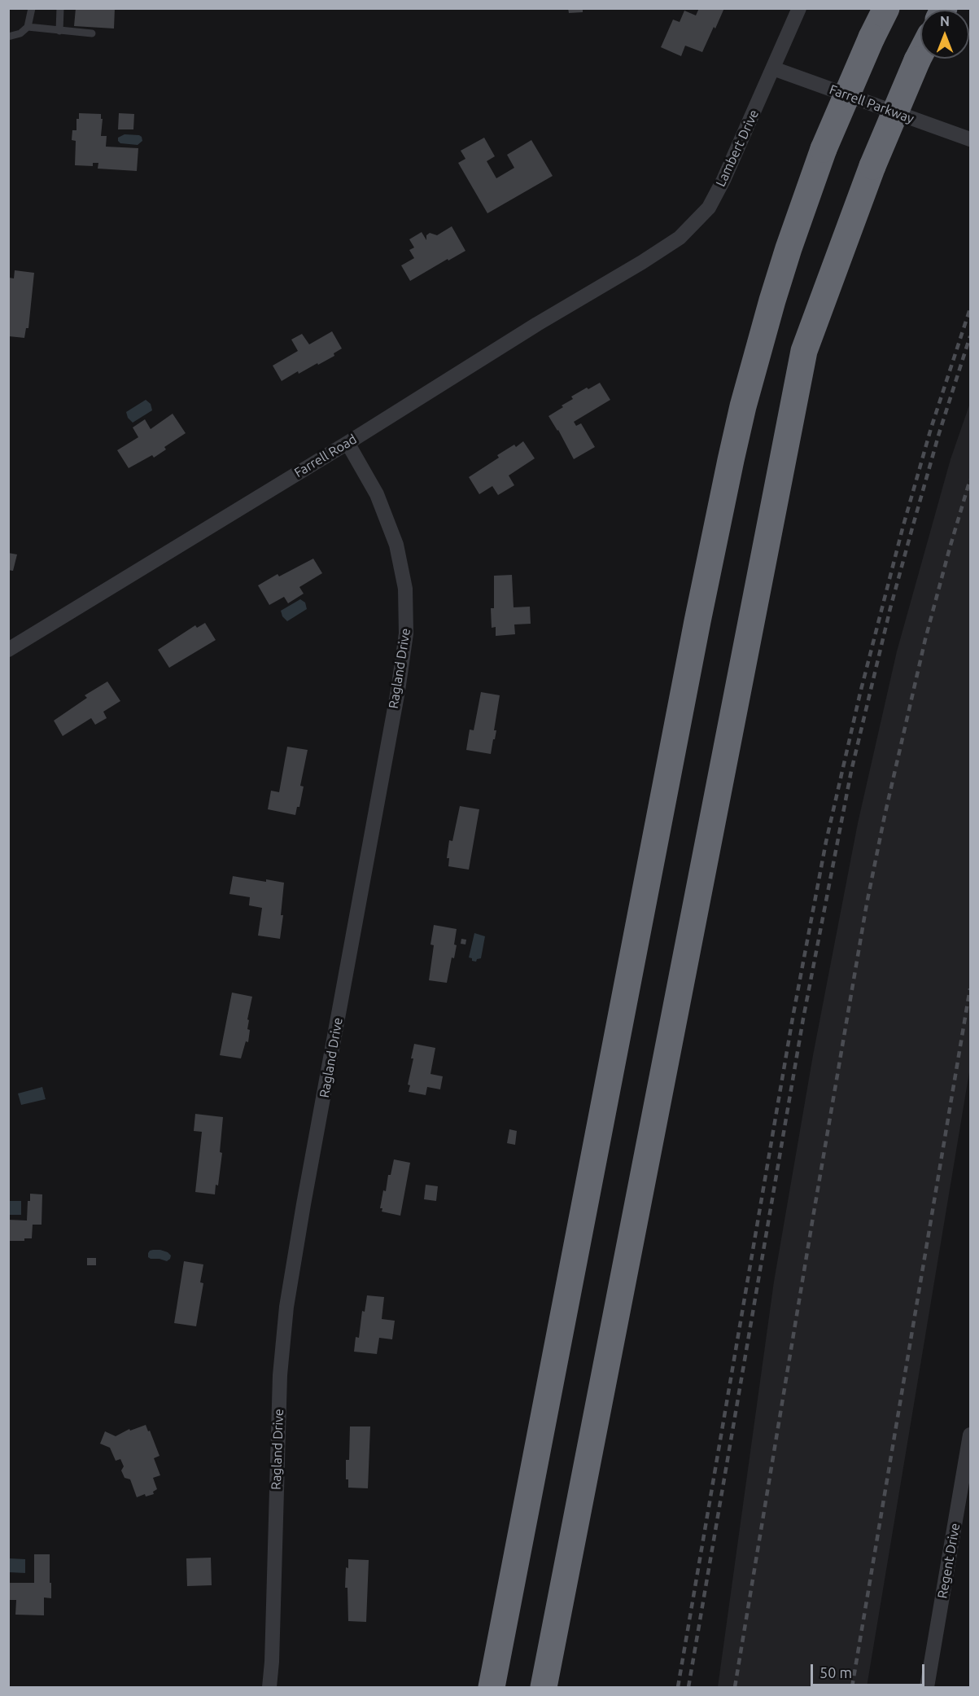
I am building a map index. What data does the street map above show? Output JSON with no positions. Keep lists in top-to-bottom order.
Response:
{
  "streets": {
    "street": [
      "Farrell Parkway",
      "Lambert Drive",
      "Farrell Road",
      "Ragland Drive",
      "Regent Drive"
    ]
  },
  "crossings": [
    ["Farrell Parkway", "Lambert Drive"],
    ["Lambert Drive", "Farrell Road"],
    ["Farrell Road", "Ragland Drive"]
  ],
  "scale_bar": "50 m",
  "north": "top"
}
